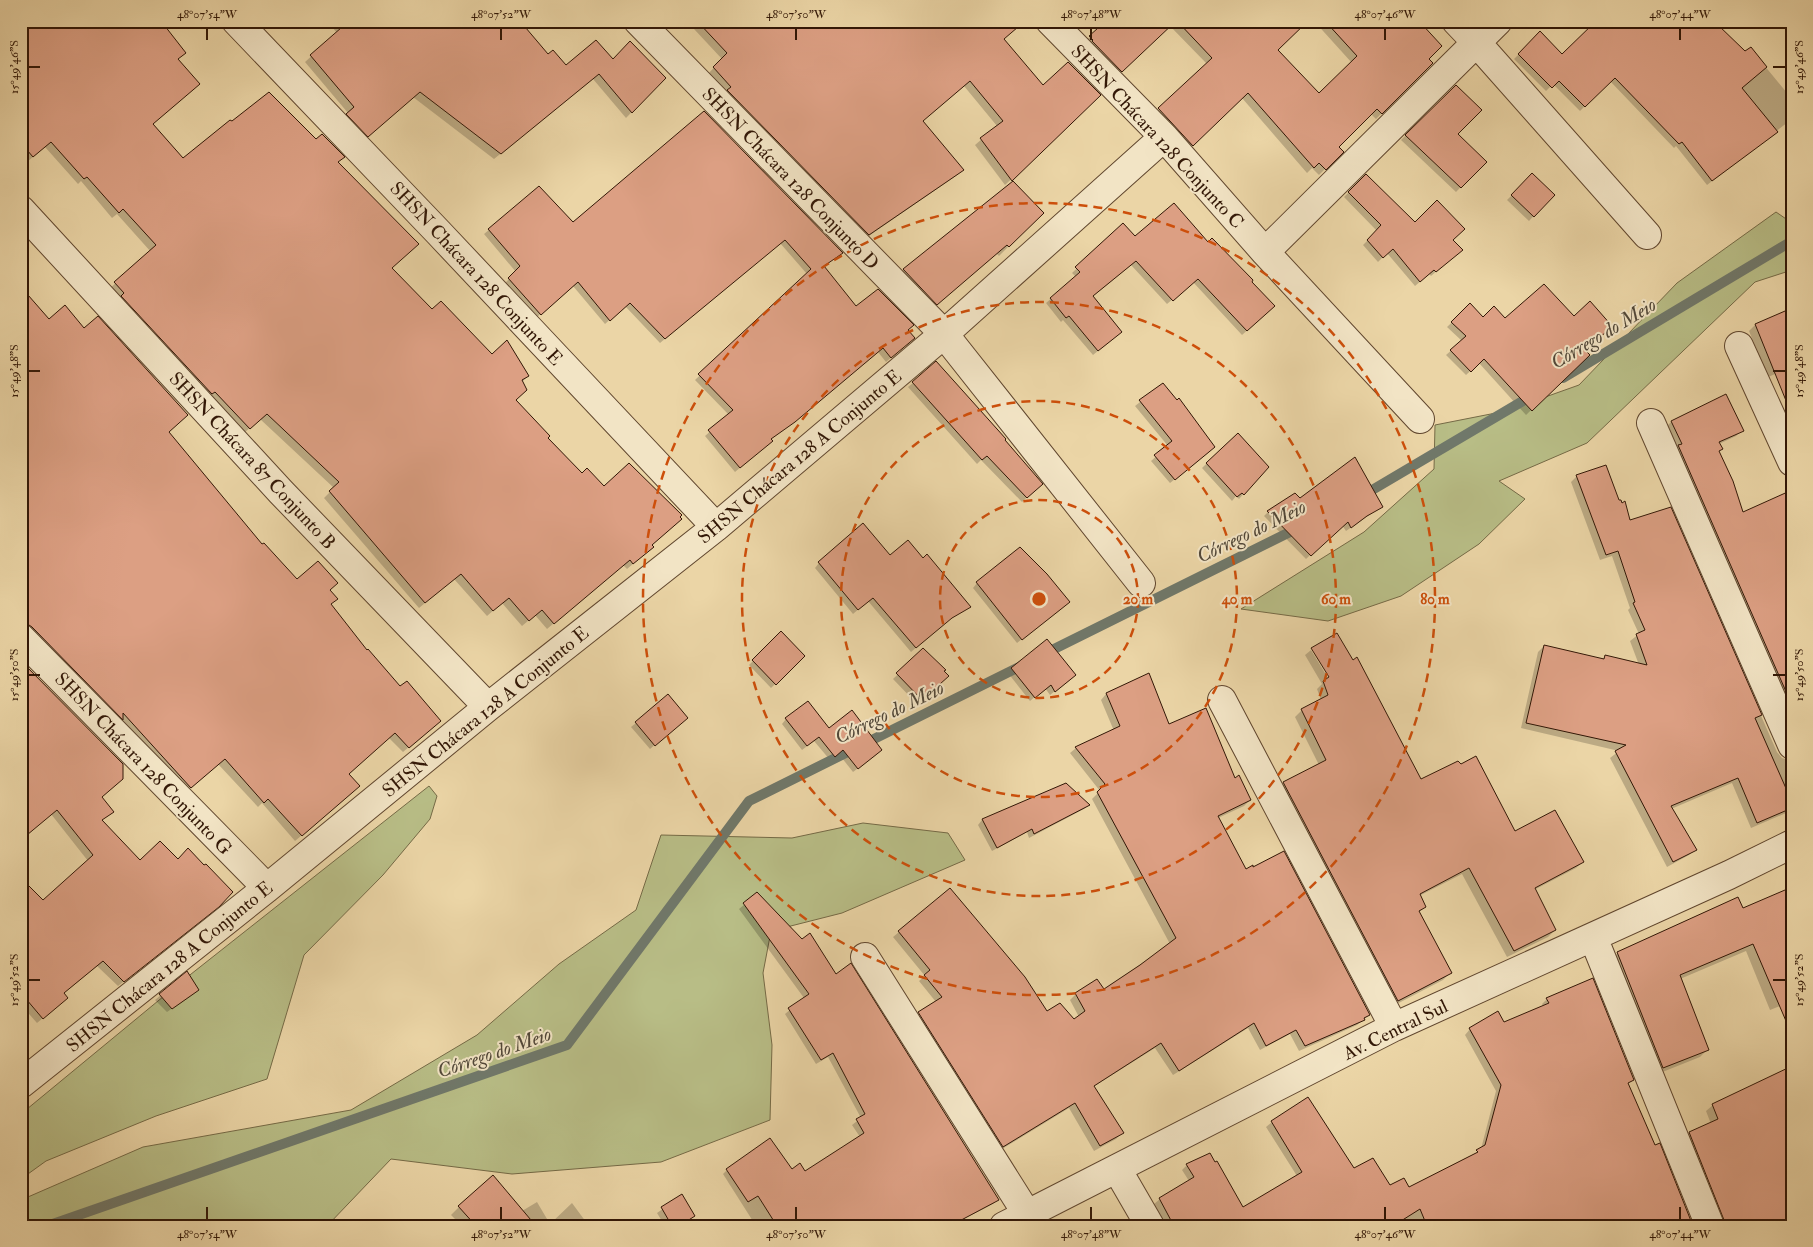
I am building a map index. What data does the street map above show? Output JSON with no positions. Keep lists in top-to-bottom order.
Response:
{
  "streets": {
    "street": [
      "SHSN Chácara 128 Conjunto C",
      "SHSN Chácara 128 Conjunto D",
      "SHSN Chácara 128 Conjunto E",
      "SHSN Chácara 128 A Conjunto E",
      "SHSN Chácara 87 Conjunto B",
      "SHSN Chácara 128 Conjunto G",
      "Av. Central Sul"
    ]
  },
  "crossings": [
    ["SHSN Chácara 128 Conjunto C", "SHSN Chácara 128 A Conjunto E"],
    ["SHSN Chácara 128 Conjunto D", "SHSN Chácara 128 A Conjunto E"],
    ["SHSN Chácara 128 Conjunto E", "SHSN Chácara 128 A Conjunto E"],
    ["SHSN Chácara 128 A Conjunto E", "SHSN Chácara 87 Conjunto B"],
    ["SHSN Chácara 128 A Conjunto E", "SHSN Chácara 128 Conjunto G"]
  ],
  "water": ["Córrego do Meio"],
  "coordinates": [
    "48°07'54\"W",
    "48°07'52\"W",
    "48°07'50\"W",
    "48°07'48\"W",
    "48°07'46\"W",
    "48°07'44\"W",
    "15°49'46\"S",
    "15°49'48\"S",
    "15°49'50\"S",
    "15°49'52\"S"
  ],
  "rings": [
    "20 m",
    "40 m",
    "60 m",
    "80 m"
  ]
}
